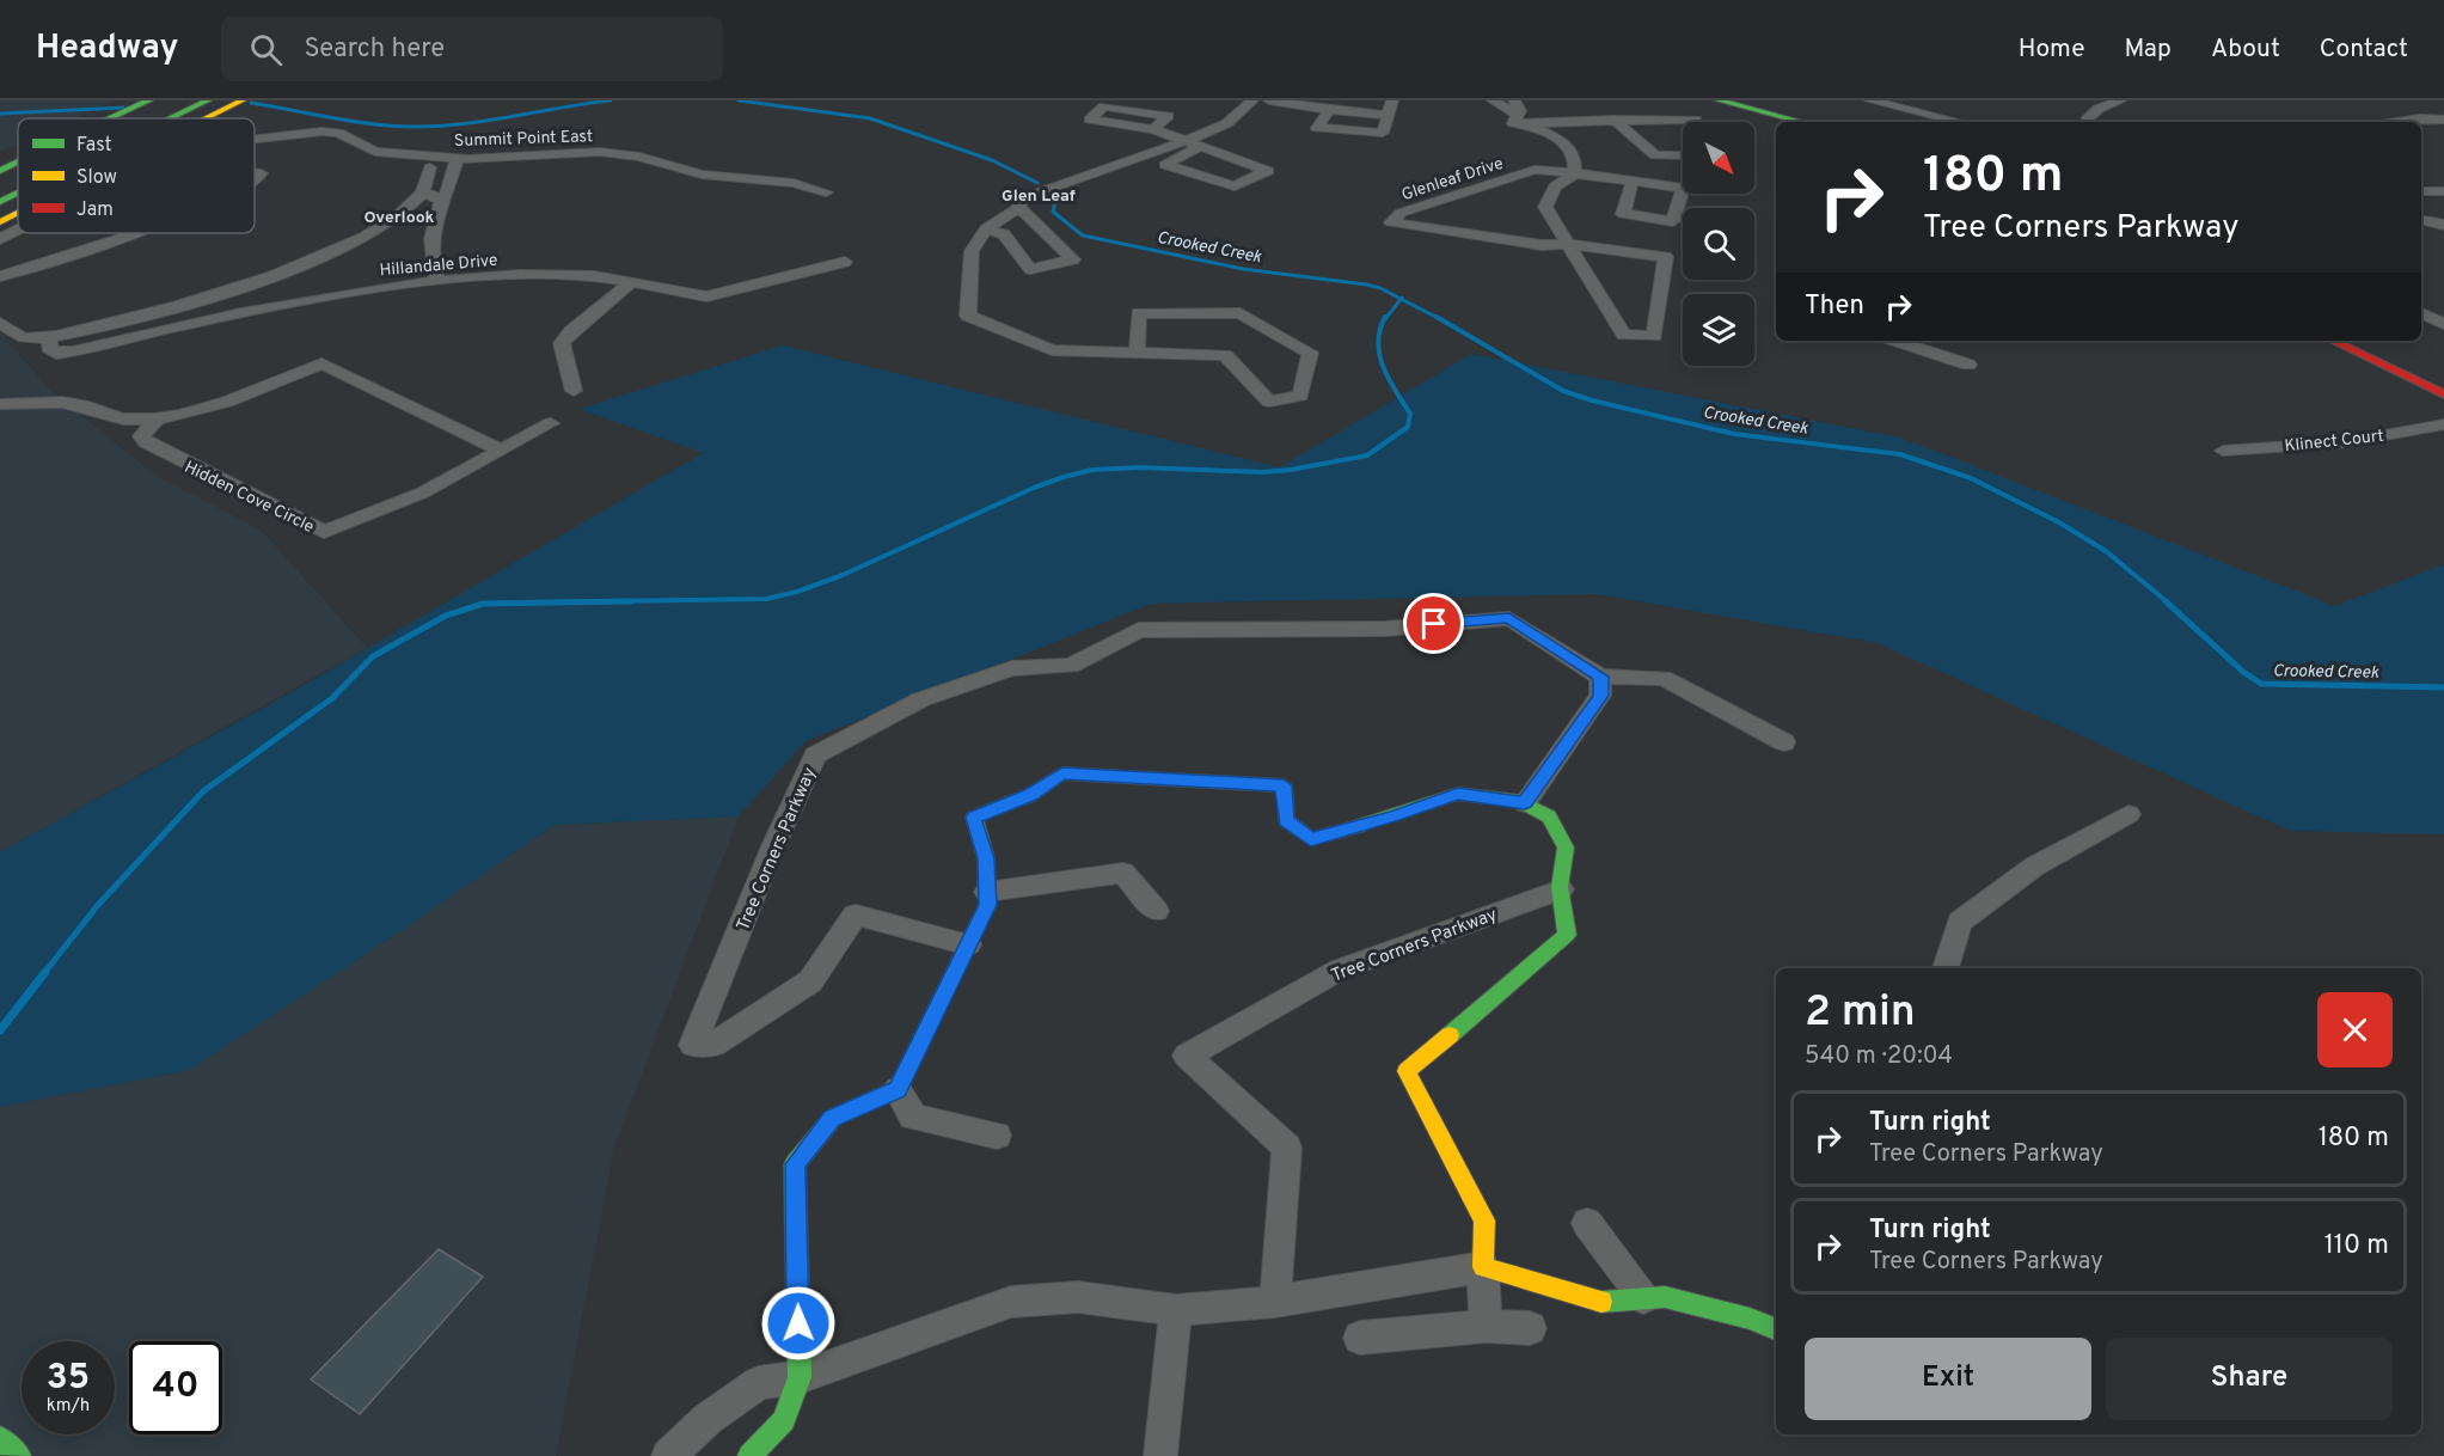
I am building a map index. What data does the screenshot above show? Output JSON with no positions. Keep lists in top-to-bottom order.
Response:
{
  "streets": {
    "street": [
      "Summit Point East",
      "Glenleaf Drive",
      "Hillandale Drive",
      "Klinect Court",
      "Hidden Cove Circle",
      "Tree Corners Parkway"
    ]
  },
  "districts": ["Glen Leaf", "Overlook"],
  "water": ["Crooked Creek"],
  "legend": ["Fast", "Slow", "Jam"],
  "north": "bottom right",
  "page": {
    "header": "Headway",
    "search": "Search here",
    "nav": [
      "Home",
      "Map",
      "About",
      "Contact"
    ],
    "turn": ["180 m", "Tree Corners Parkway"],
    "then": "Then",
    "heading": ["2 min", "540 m · 20:04"],
    "list": [
      {
        "name": "Turn right",
        "note": "Tree Corners Parkway",
        "value": "180 m"
      },
      {
        "name": "Turn right",
        "note": "Tree Corners Parkway",
        "value": "110 m"
      }
    ],
    "buttons": ["Exit", "Share"],
    "speed": "35 km/h",
    "limit": "40"
  }
}
